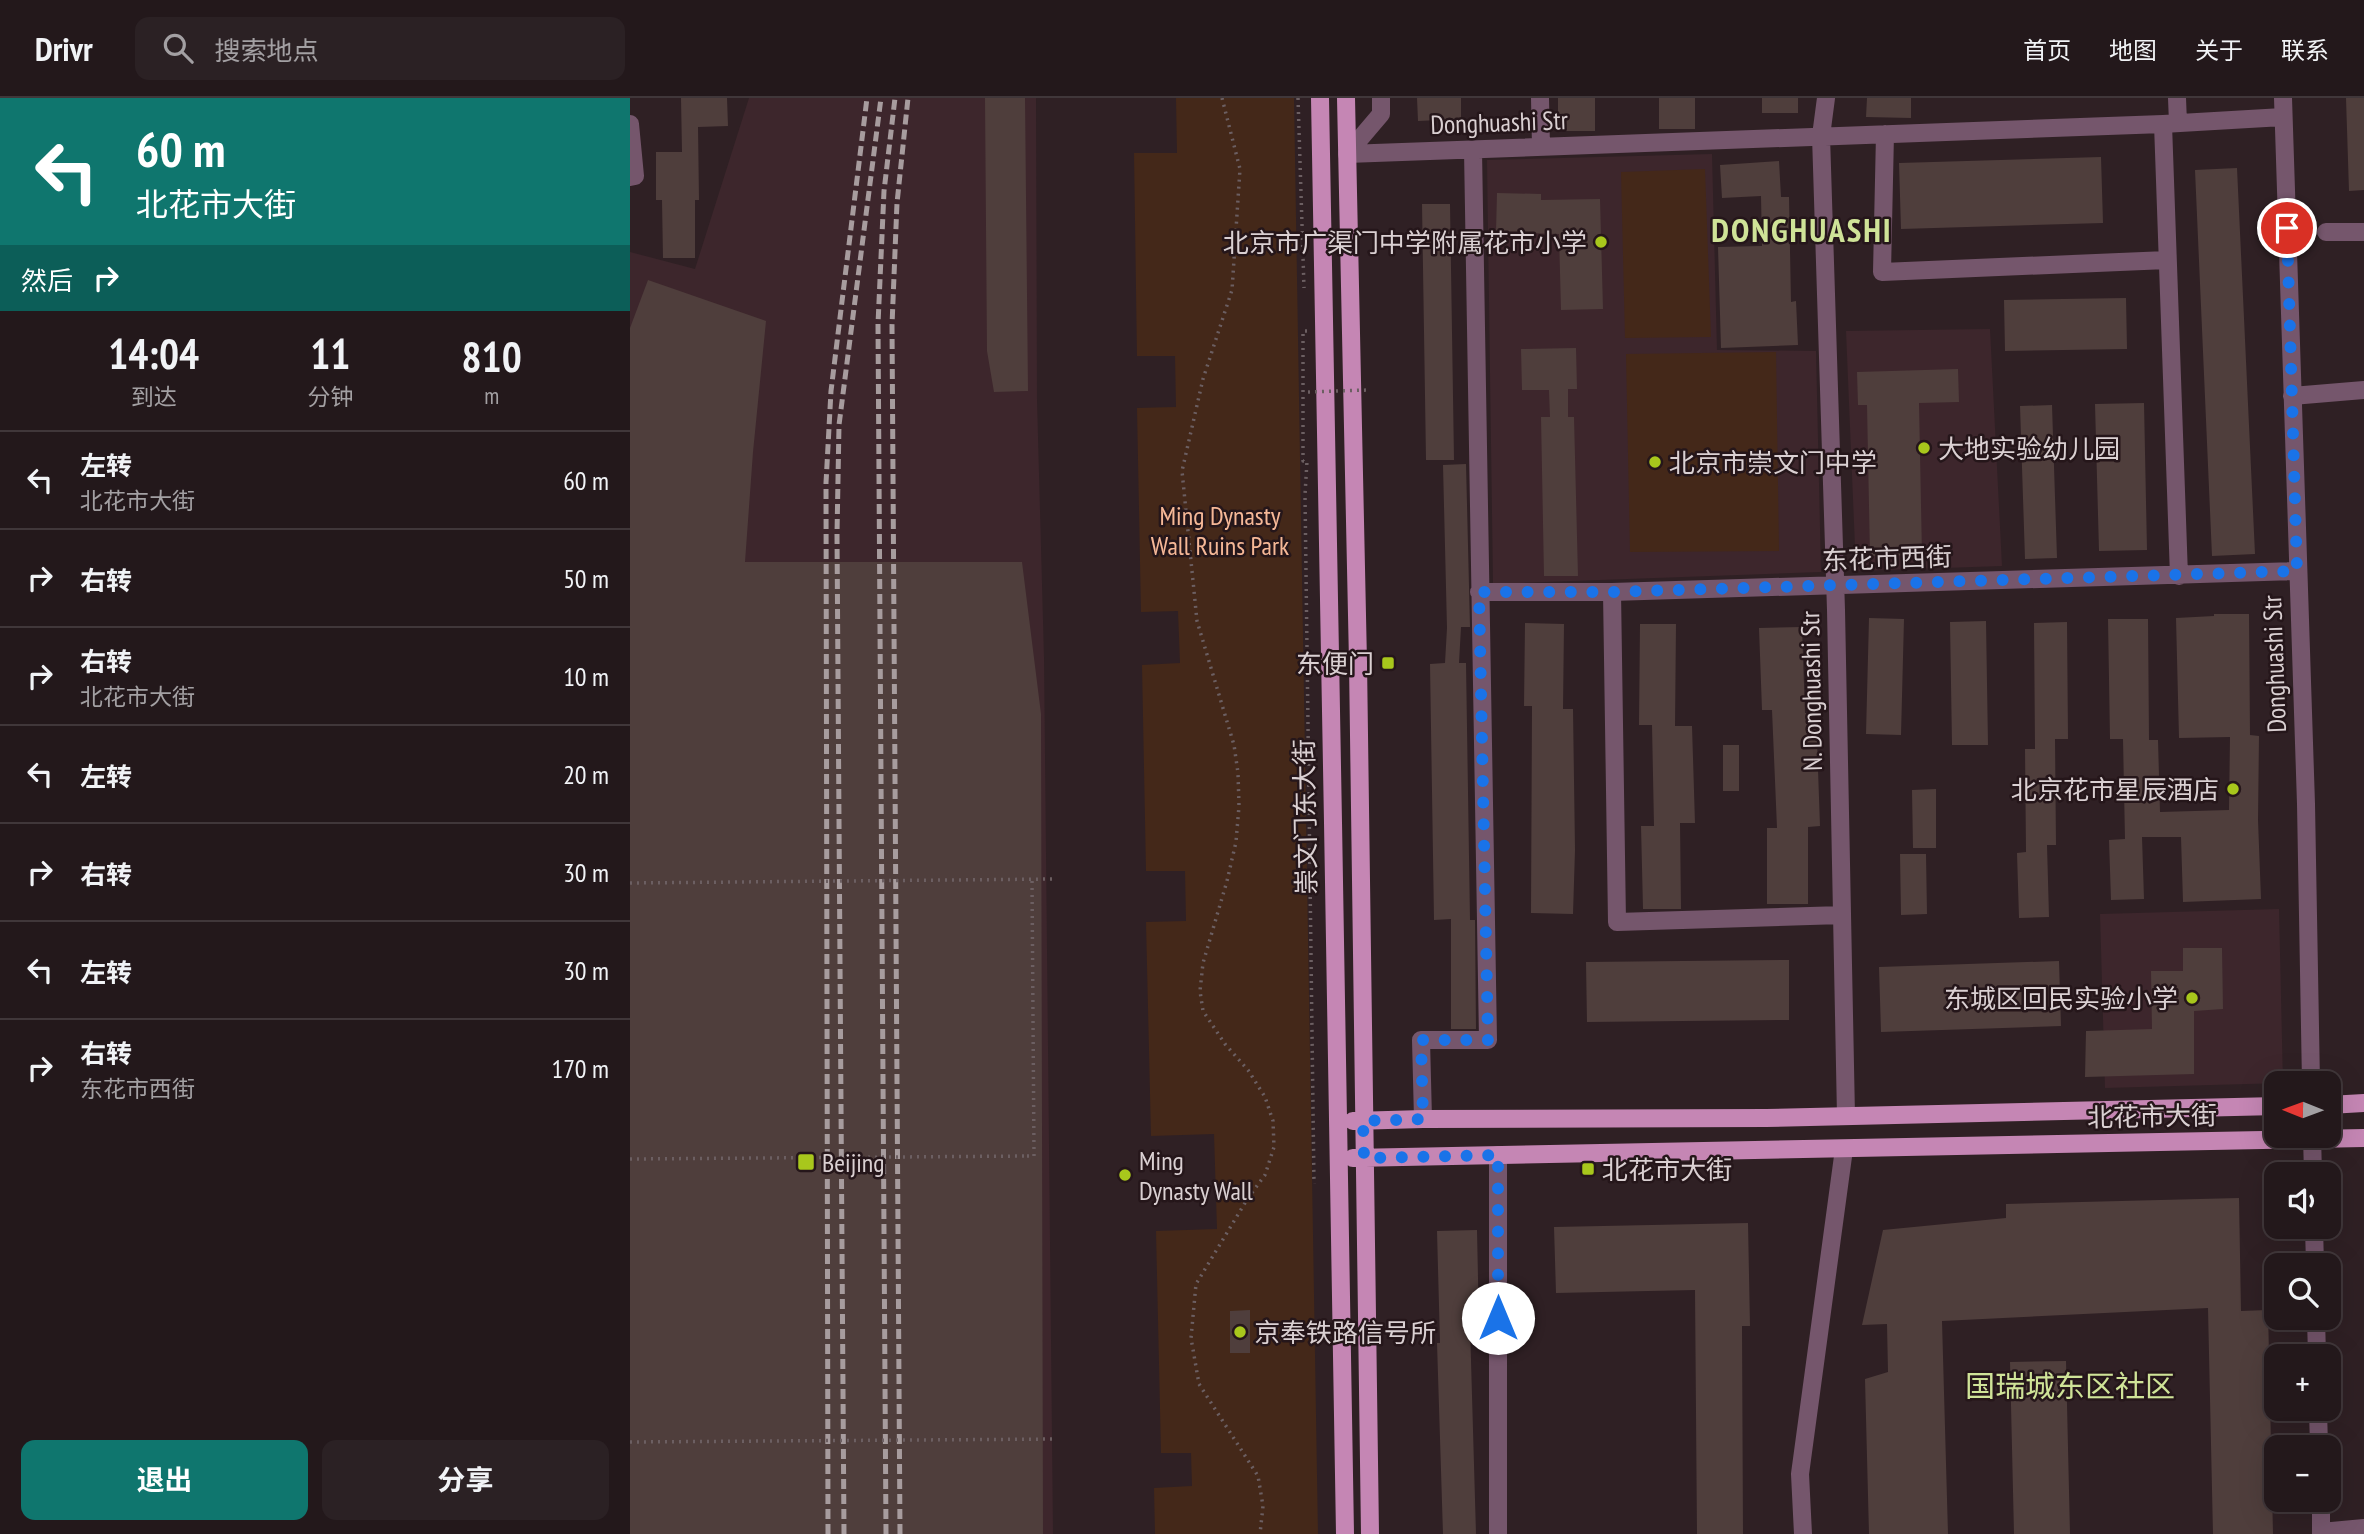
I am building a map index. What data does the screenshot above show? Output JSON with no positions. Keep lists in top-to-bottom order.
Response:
{
  "streets": {
    "main road": ["崇文门东大街", "北花市大街"],
    "street": ["Donghuashi Str", "东花市西街", "N. Donghuashi Str"]
  },
  "crossings": [
    ["Donghuashi Str", "东花市西街"],
    ["Donghuashi Str", "N. Donghuashi Str"],
    ["Donghuashi Str", "崇文门东大街"],
    ["东花市西街", "N. Donghuashi Str"],
    ["N. Donghuashi Str", "北花市大街"],
    ["崇文门东大街", "北花市大街"]
  ],
  "districts": ["DONGHUASHI", "国瑞城东区社区"],
  "parks": ["Ming Dynasty Wall Ruins Park"],
  "places": {
    "other": [
      "北京市广渠门中学附属花市小学",
      "大地实验幼儿园",
      "北京市崇文门中学",
      "北京花市星辰酒店",
      "东城区回民实验小学",
      "Ming Dynasty Wall",
      "京奉铁路信号所"
    ],
    "transit": ["东便门", "Beijing", "北花市大街"]
  },
  "north": "left",
  "page": {
    "header": "Drivr",
    "search": "搜索地点",
    "nav": [
      "首页",
      "地图",
      "关于",
      "联系"
    ],
    "turn": ["60 m", "北花市大街"],
    "then": "然后",
    "eta": [
      "14:04",
      "到达",
      "11",
      "分钟",
      "810",
      "m"
    ],
    "list": [
      {
        "name": "左转",
        "note": "北花市大街",
        "value": "60 m"
      },
      {
        "name": "右转",
        "value": "50 m"
      },
      {
        "name": "右转",
        "note": "北花市大街",
        "value": "10 m"
      },
      {
        "name": "左转",
        "value": "20 m"
      },
      {
        "name": "右转",
        "value": "30 m"
      },
      {
        "name": "左转",
        "value": "30 m"
      },
      {
        "name": "右转",
        "note": "东花市西街",
        "value": "170 m"
      }
    ],
    "map_buttons": ["+", "−"],
    "buttons": ["退出", "分享"]
  }
}
